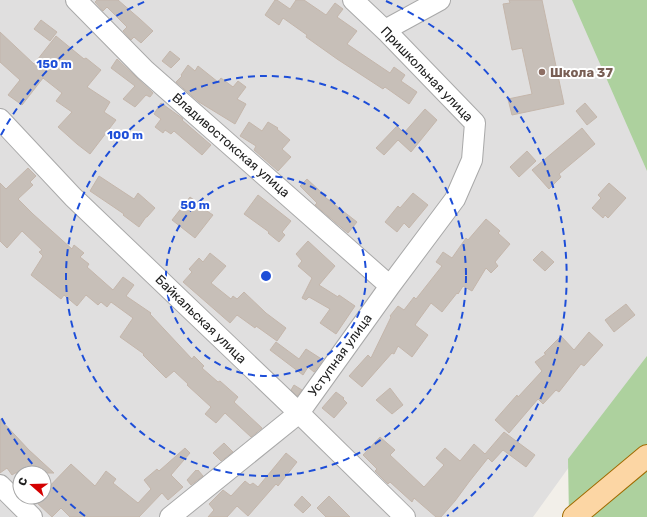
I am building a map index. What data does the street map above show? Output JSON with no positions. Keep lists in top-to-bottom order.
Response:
{
  "streets": {
    "street": [
      "Пришкольная улица",
      "Владивостокская улица",
      "Байкальская улица",
      "Уступная улица"
    ]
  },
  "crossings": [
    ["Пришкольная улица", "Уступная улица"],
    ["Владивостокская улица", "Уступная улица"],
    ["Байкальская улица", "Уступная улица"]
  ],
  "places": ["Школа 37"],
  "north": "left",
  "rings": ["150 m", "100 m", "50 m"]
}
